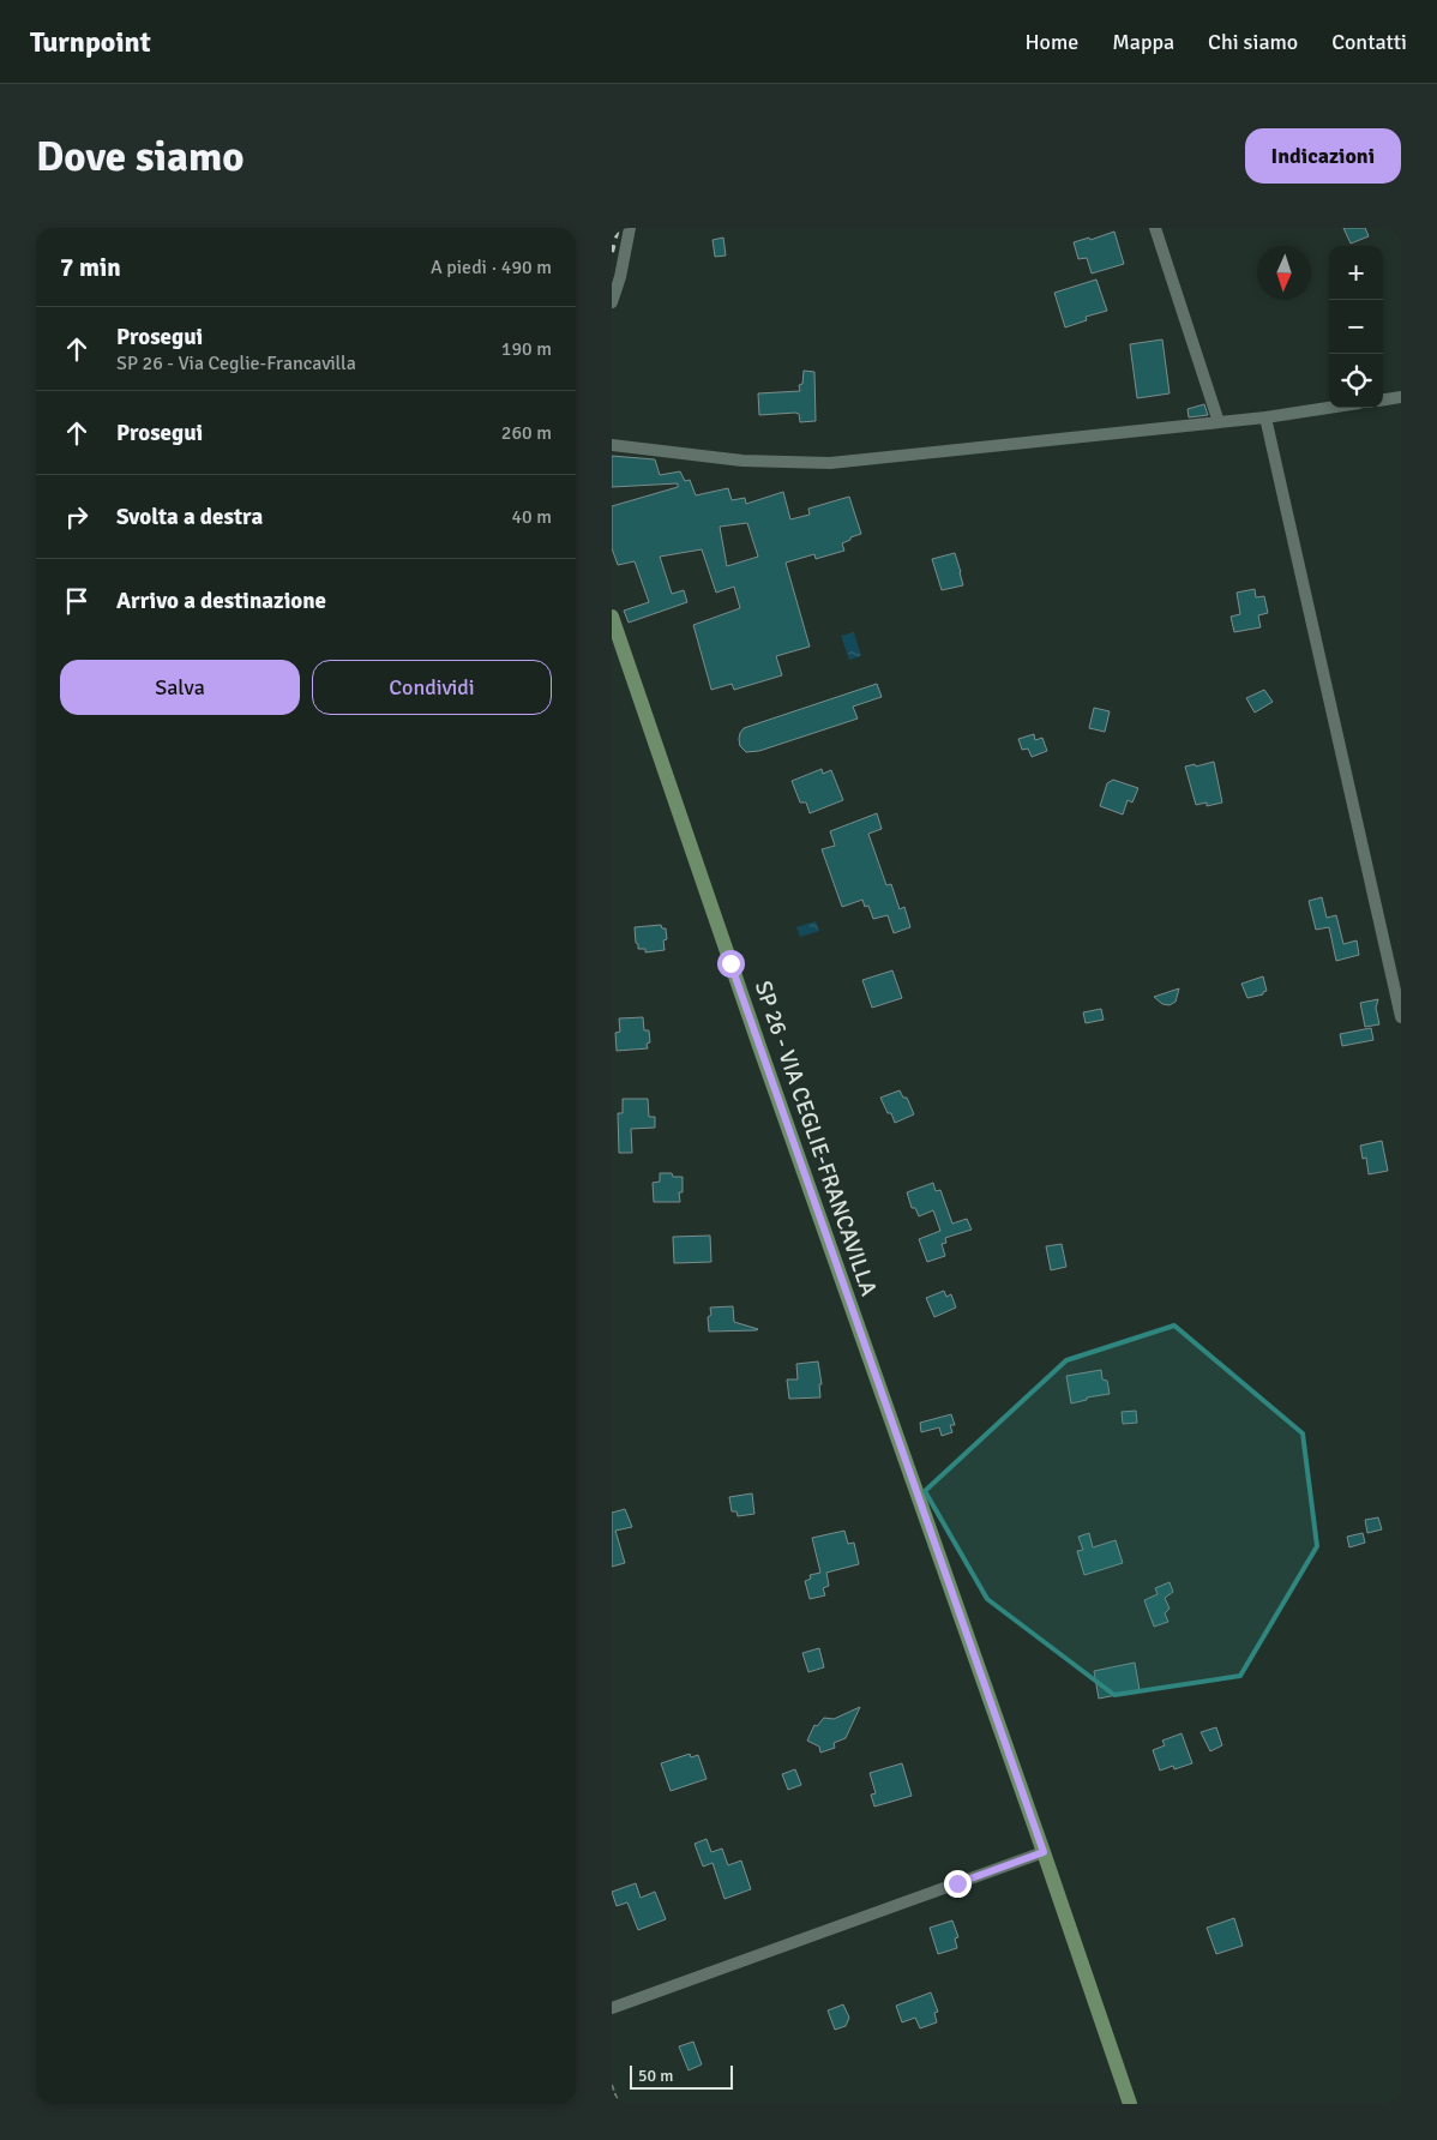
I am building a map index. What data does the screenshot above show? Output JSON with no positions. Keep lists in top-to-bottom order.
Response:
{
  "streets": {
    "main road": ["SP 26 - VIA CEGLIE-FRANCAVILLA"]
  },
  "scale_bar": "50 m",
  "north": "bottom",
  "page": {
    "header": "Turnpoint",
    "nav": [
      "Home",
      "Mappa",
      "Chi siamo",
      "Contatti"
    ],
    "buttons": [
      "Indicazioni",
      ["Salva", "Condividi"]
    ],
    "title": "Dove siamo",
    "heading": ["7 min", "A piedi · 490 m"],
    "map_buttons": ["+", "−"],
    "list": [
      ["Prosegui", "SP 26 - Via Ceglie-Francavilla", "190 m"],
      ["Prosegui", "260 m"],
      ["Svolta a destra", "40 m"],
      "Arrivo a destinazione"
    ],
    "scale": "50 m"
  }
}
